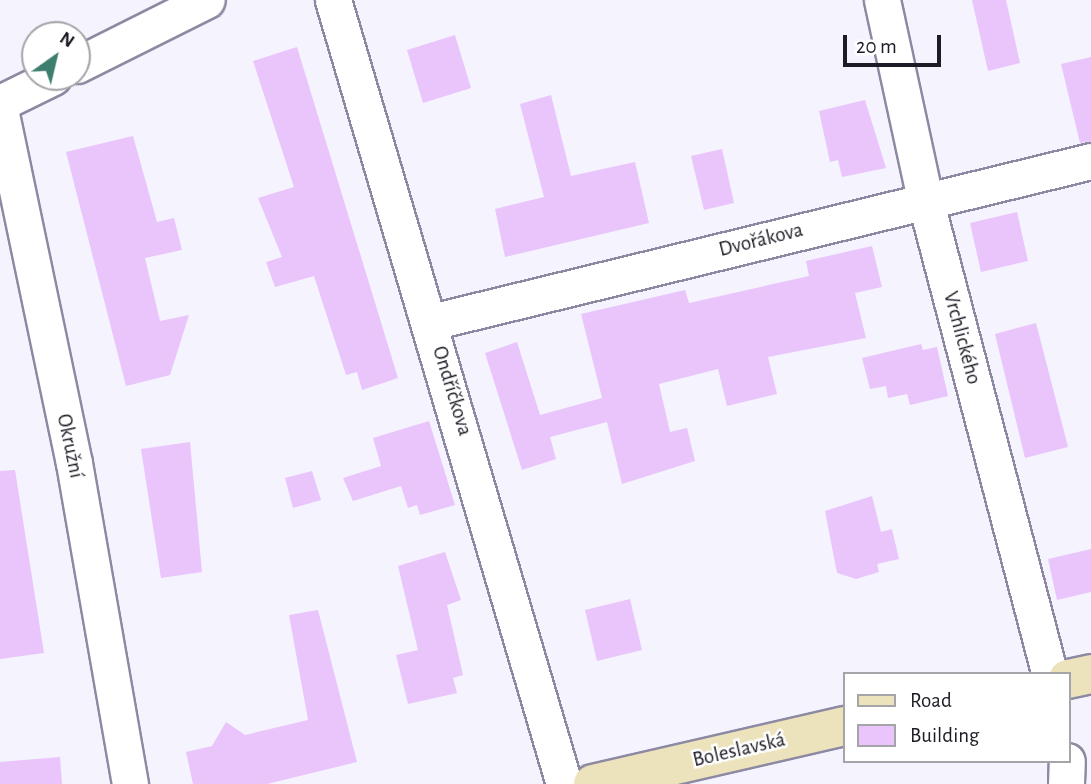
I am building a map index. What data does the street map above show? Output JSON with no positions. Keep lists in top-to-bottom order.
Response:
{
  "streets": {
    "main road": ["Boleslavská"],
    "street": [
      "Dvořákova",
      "Vrchlického",
      "Ondříčkova",
      "Okružní"
    ]
  },
  "crossings": [
    ["Dvořákova", "Vrchlického"],
    ["Dvořákova", "Ondříčkova"]
  ],
  "legend": ["Road", "Building"],
  "scale_bar": "20 m",
  "north": "top right"
}
